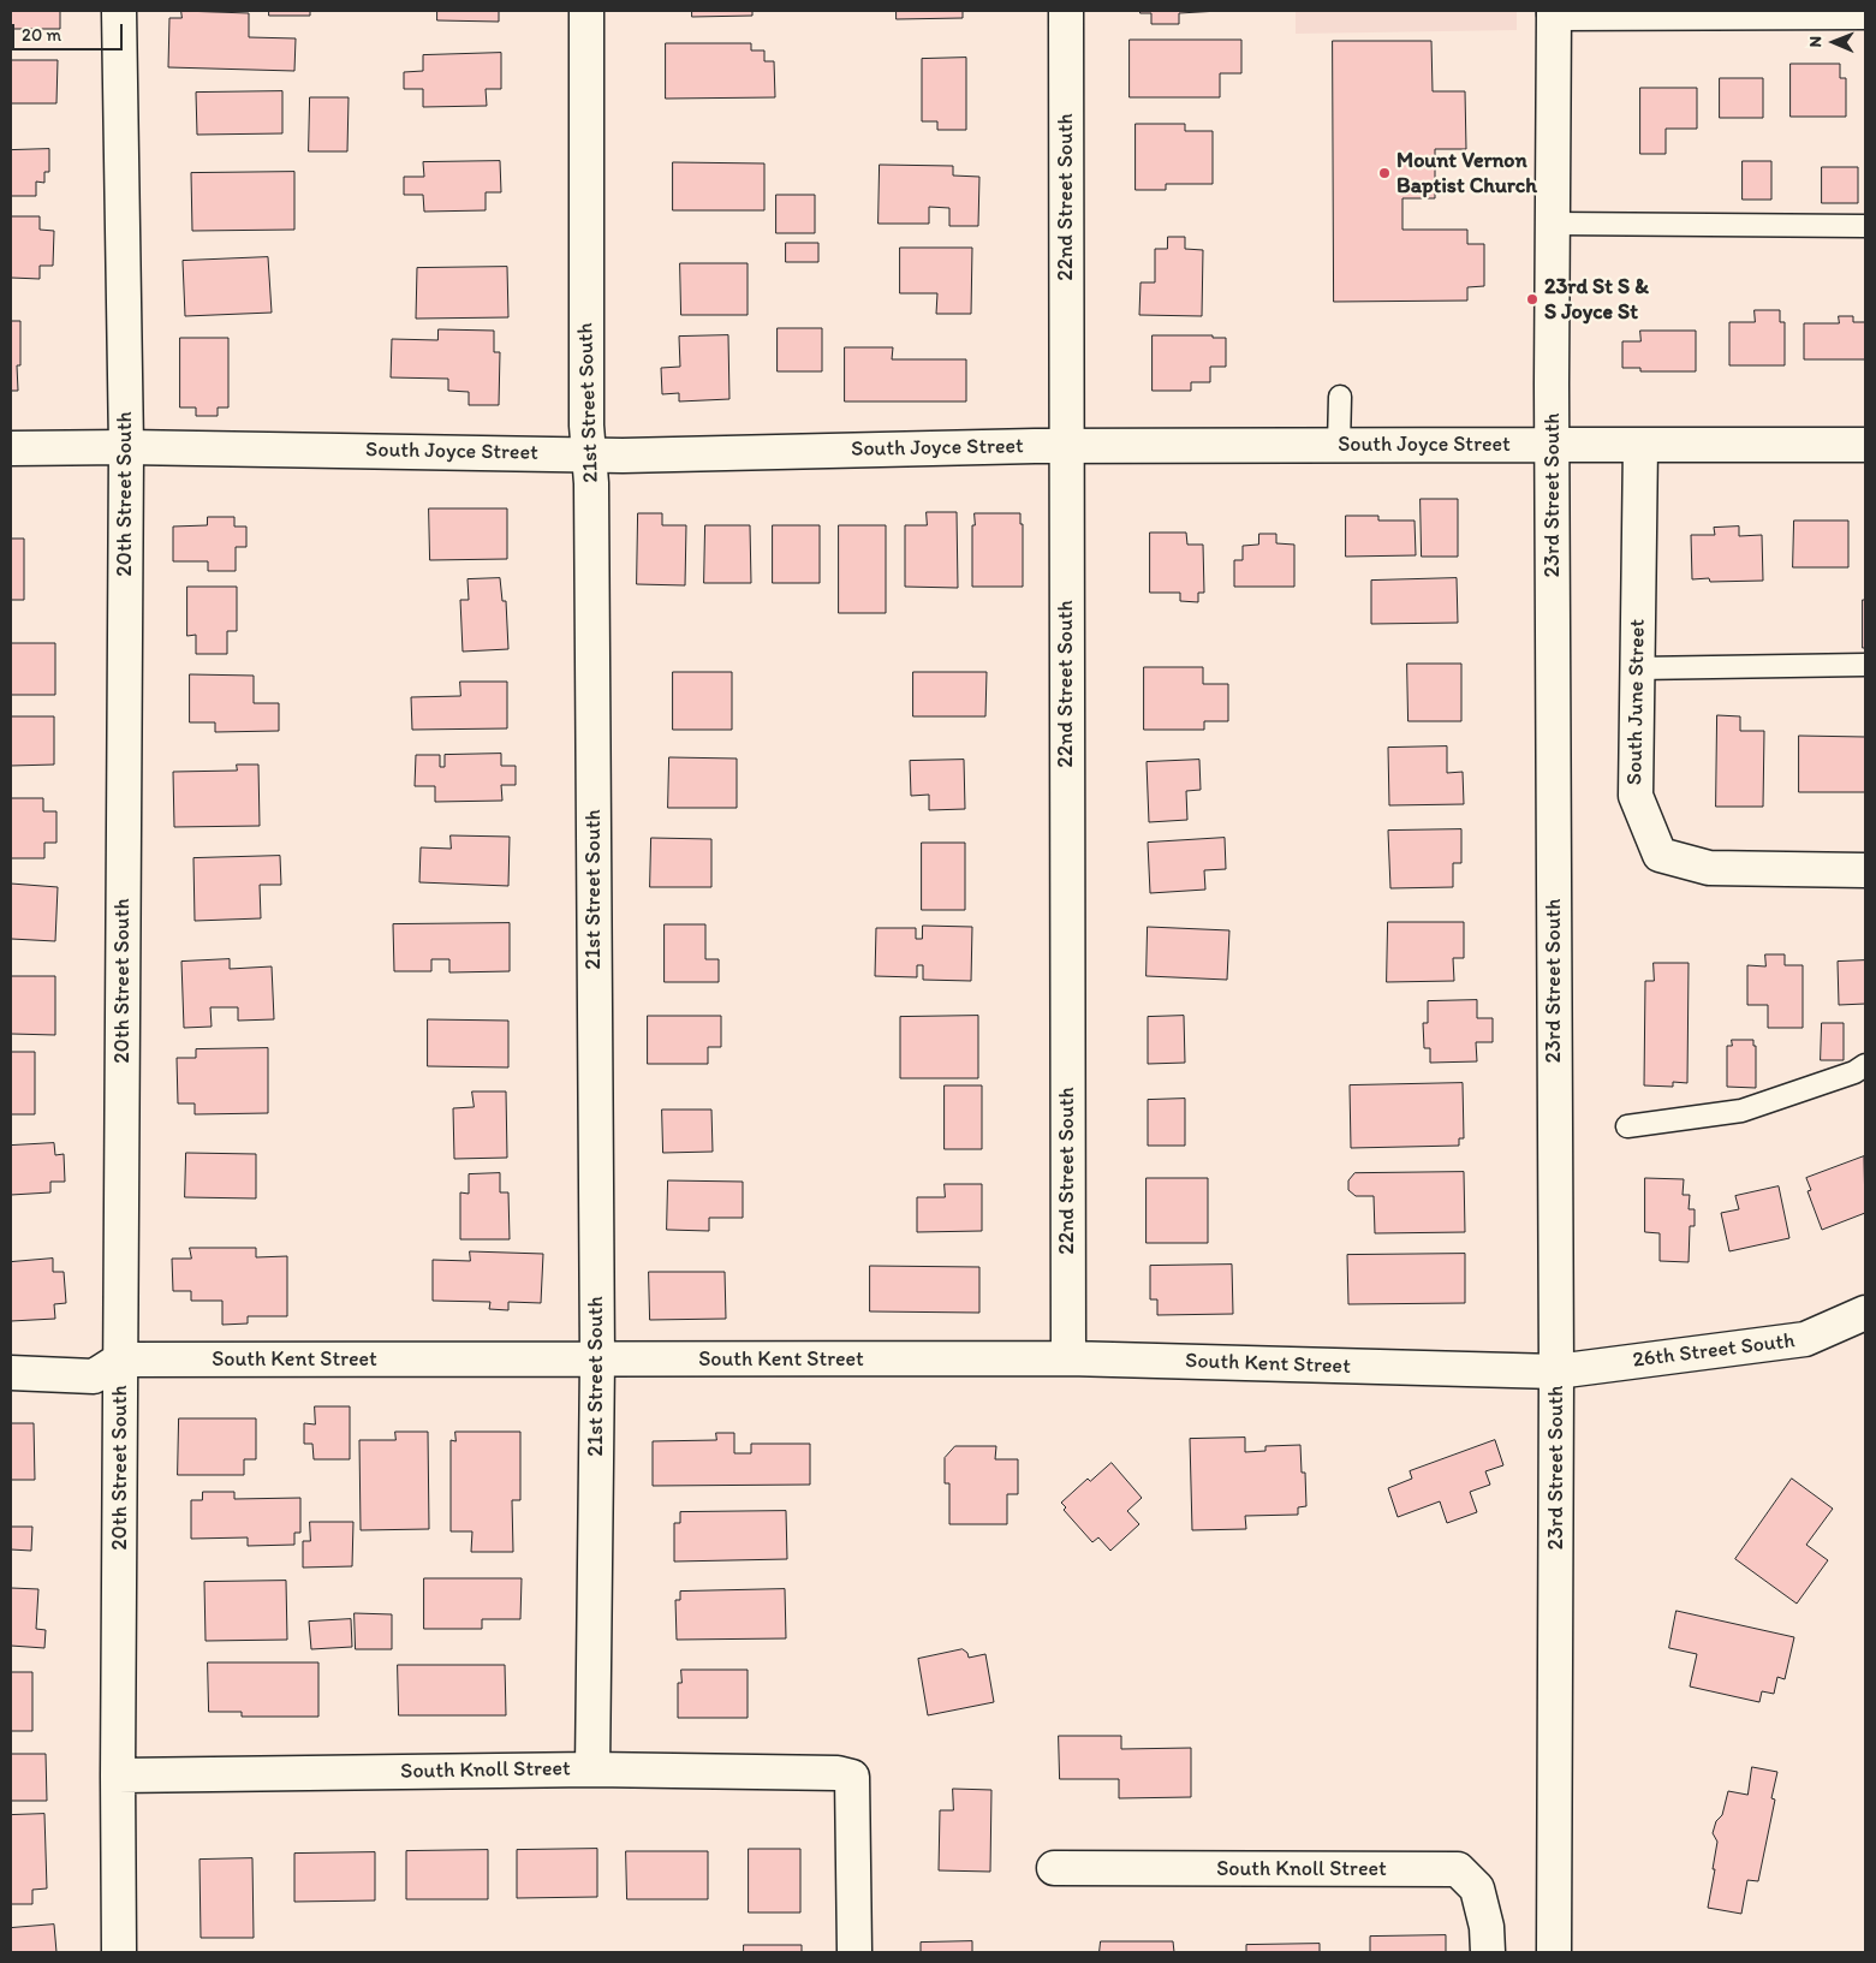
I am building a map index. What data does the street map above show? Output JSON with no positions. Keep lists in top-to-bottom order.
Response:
{
  "streets": {
    "street": [
      "22nd Street South",
      "21st Street South",
      "South Joyce Street",
      "20th Street South",
      "23rd Street South",
      "South June Street",
      "26th Street South",
      "South Kent Street",
      "South Knoll Street"
    ]
  },
  "crossings": [
    ["22nd Street South", "South Joyce Street"],
    ["22nd Street South", "South Kent Street"],
    ["21st Street South", "South Joyce Street"],
    ["21st Street South", "South Kent Street"],
    ["21st Street South", "South Knoll Street"],
    ["South Joyce Street", "20th Street South"],
    ["South Joyce Street", "23rd Street South"],
    ["South Joyce Street", "South June Street"],
    ["20th Street South", "South Kent Street"],
    ["20th Street South", "South Knoll Street"],
    ["23rd Street South", "26th Street South"],
    ["23rd Street South", "South Kent Street"],
    ["26th Street South", "South Kent Street"]
  ],
  "places": ["Mount Vernon Baptist Church", "23rd St S & S Joyce St"],
  "scale_bar": "20 m",
  "north": "left"
}
